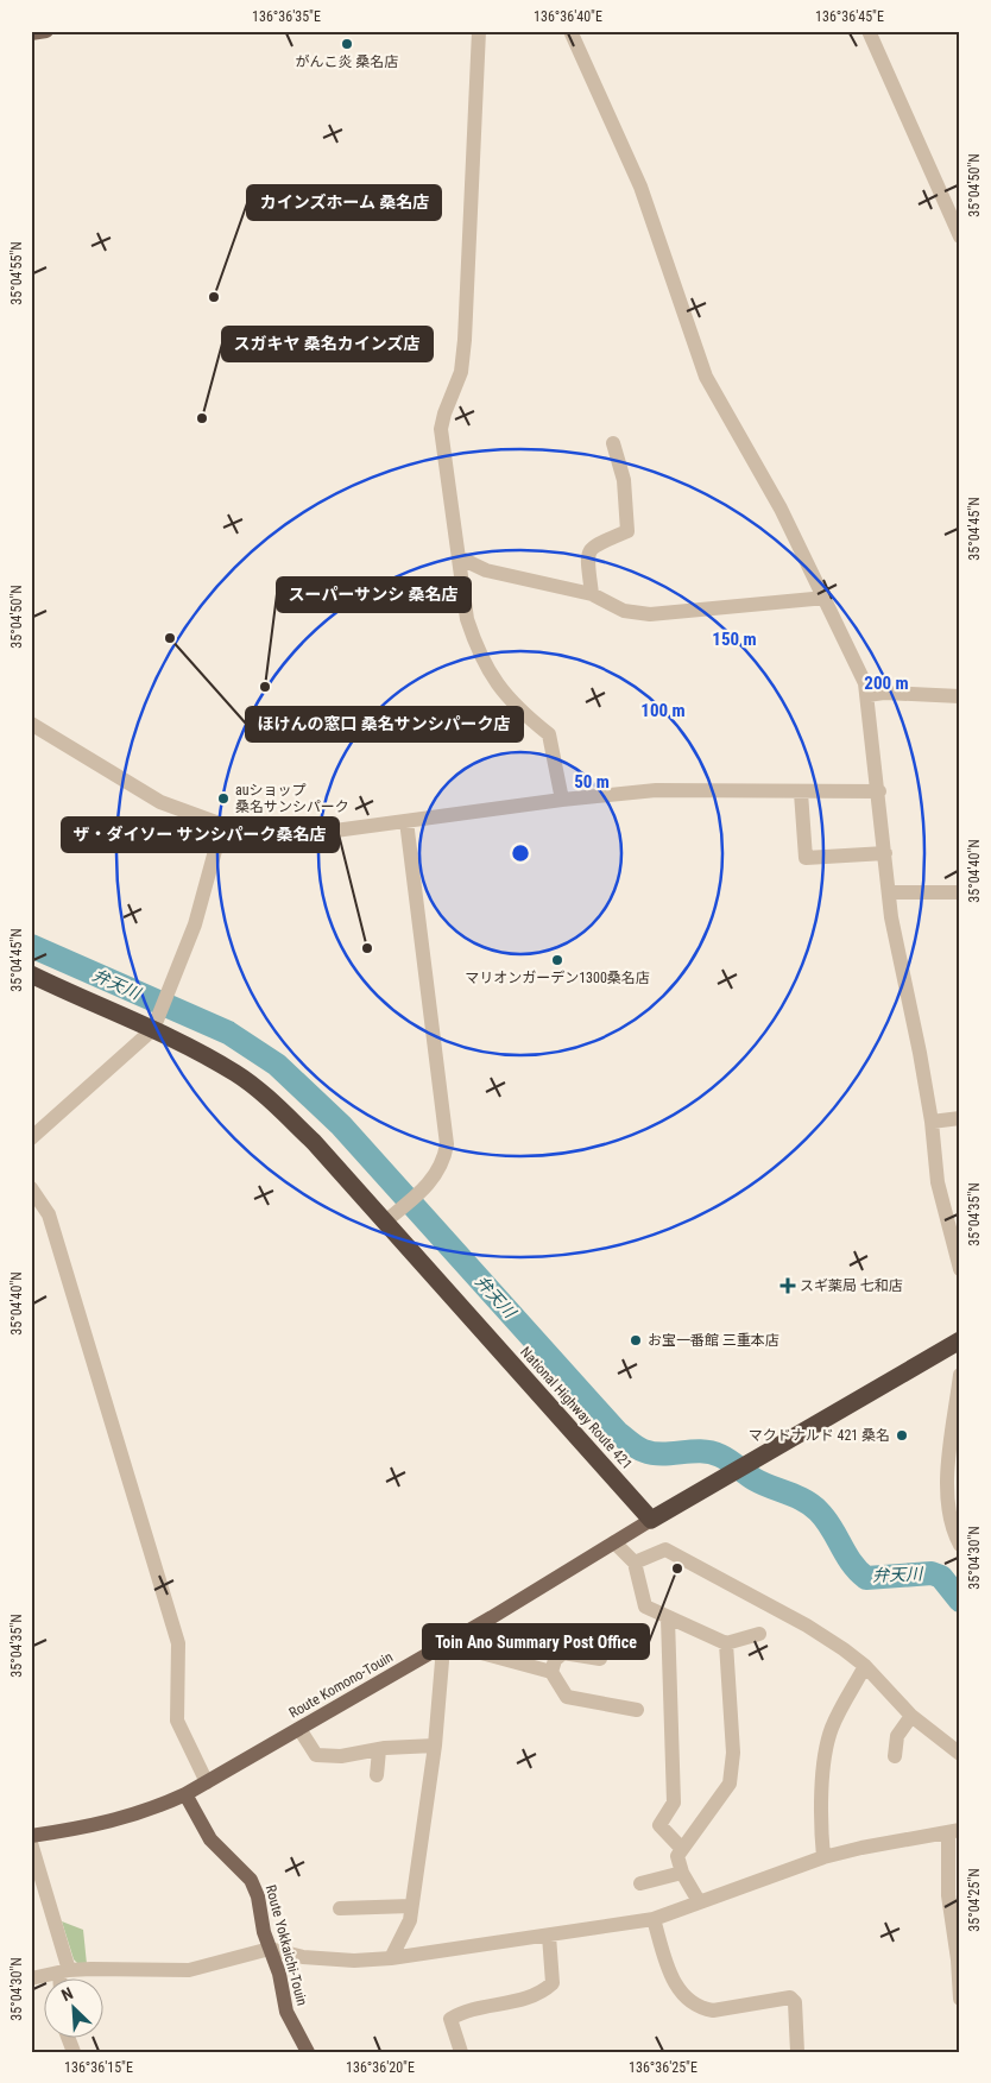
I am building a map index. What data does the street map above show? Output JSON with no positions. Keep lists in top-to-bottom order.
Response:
{
  "streets": {
    "highway": ["National Highway Route 421"],
    "main road": ["Route Komono-Touin", "Route Yokkaichi-Touin"]
  },
  "crossings": [
    ["National Highway Route 421", "Route Komono-Touin"],
    ["Route Komono-Touin", "Route Yokkaichi-Touin"]
  ],
  "water": ["弁天川"],
  "places": {
    "other": [
      "がんこ炎 桑名店",
      "カインズホーム 桑名店",
      "スガキヤ 桑名カインズ店",
      "ほけんの窓口 桑名サンシパーク店",
      "スーパーサンシ 桑名店",
      "auショップ 桑名サンシパーク",
      "ザ・ダイソー サンシパーク桑名店",
      "マリオンガーデン1300桑名店",
      "お宝一番館 三重本店",
      "マクドナルド 421 桑名",
      "Toin Ano Summary Post Office"
    ],
    "health": ["スギ薬局 七和店"]
  },
  "north": "top left",
  "coordinates": [
    "136°36'35\"E",
    "136°36'40\"E",
    "136°36'45\"E",
    "35°04'50\"N",
    "35°04'55\"N",
    "35°04'45\"N",
    "35°04'40\"N",
    "35°04'35\"N",
    "35°04'30\"N",
    "35°04'25\"N",
    "136°36'15\"E",
    "136°36'20\"E",
    "136°36'25\"E"
  ],
  "rings": [
    "150 m",
    "200 m",
    "100 m",
    "50 m"
  ]
}
